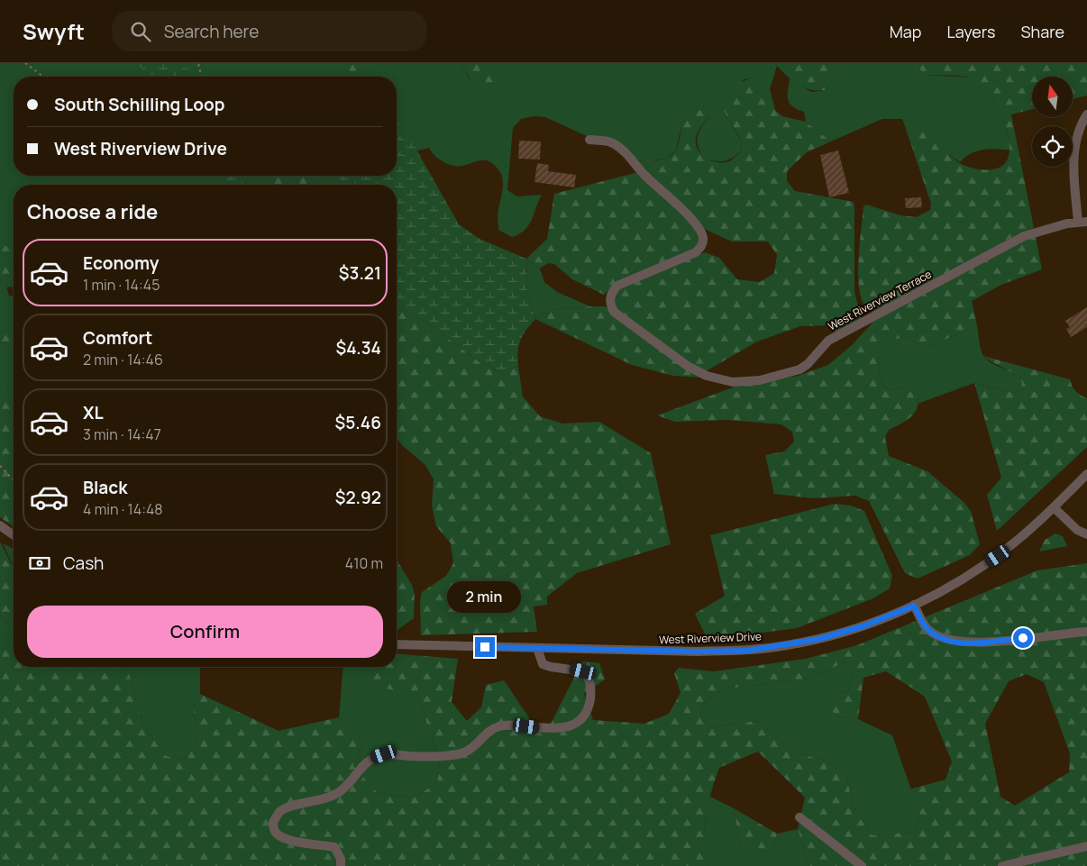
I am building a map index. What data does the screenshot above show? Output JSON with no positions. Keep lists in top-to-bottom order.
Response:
{
  "streets": {
    "street": ["West Riverview Terrace", "West Riverview Drive"]
  },
  "north": "top",
  "page": {
    "header": "Swyft",
    "search": "Search here",
    "nav": ["Map", "Layers", "Share"],
    "banner": ["South Schilling Loop", "West Riverview Drive"],
    "heading": "Choose a ride",
    "list": [
      {
        "name": "Economy",
        "note": "1 min · 14:45",
        "value": "$3.21"
      },
      {
        "name": "Comfort",
        "note": "2 min · 14:46",
        "value": "$4.34"
      },
      {
        "name": "XL",
        "note": "3 min · 14:47",
        "value": "$5.46"
      },
      {
        "name": "Black",
        "note": "4 min · 14:48",
        "value": "$2.92"
      }
    ],
    "pay": ["Cash", "410 m"],
    "bubble": "2 min",
    "buttons": "Confirm"
  }
}
